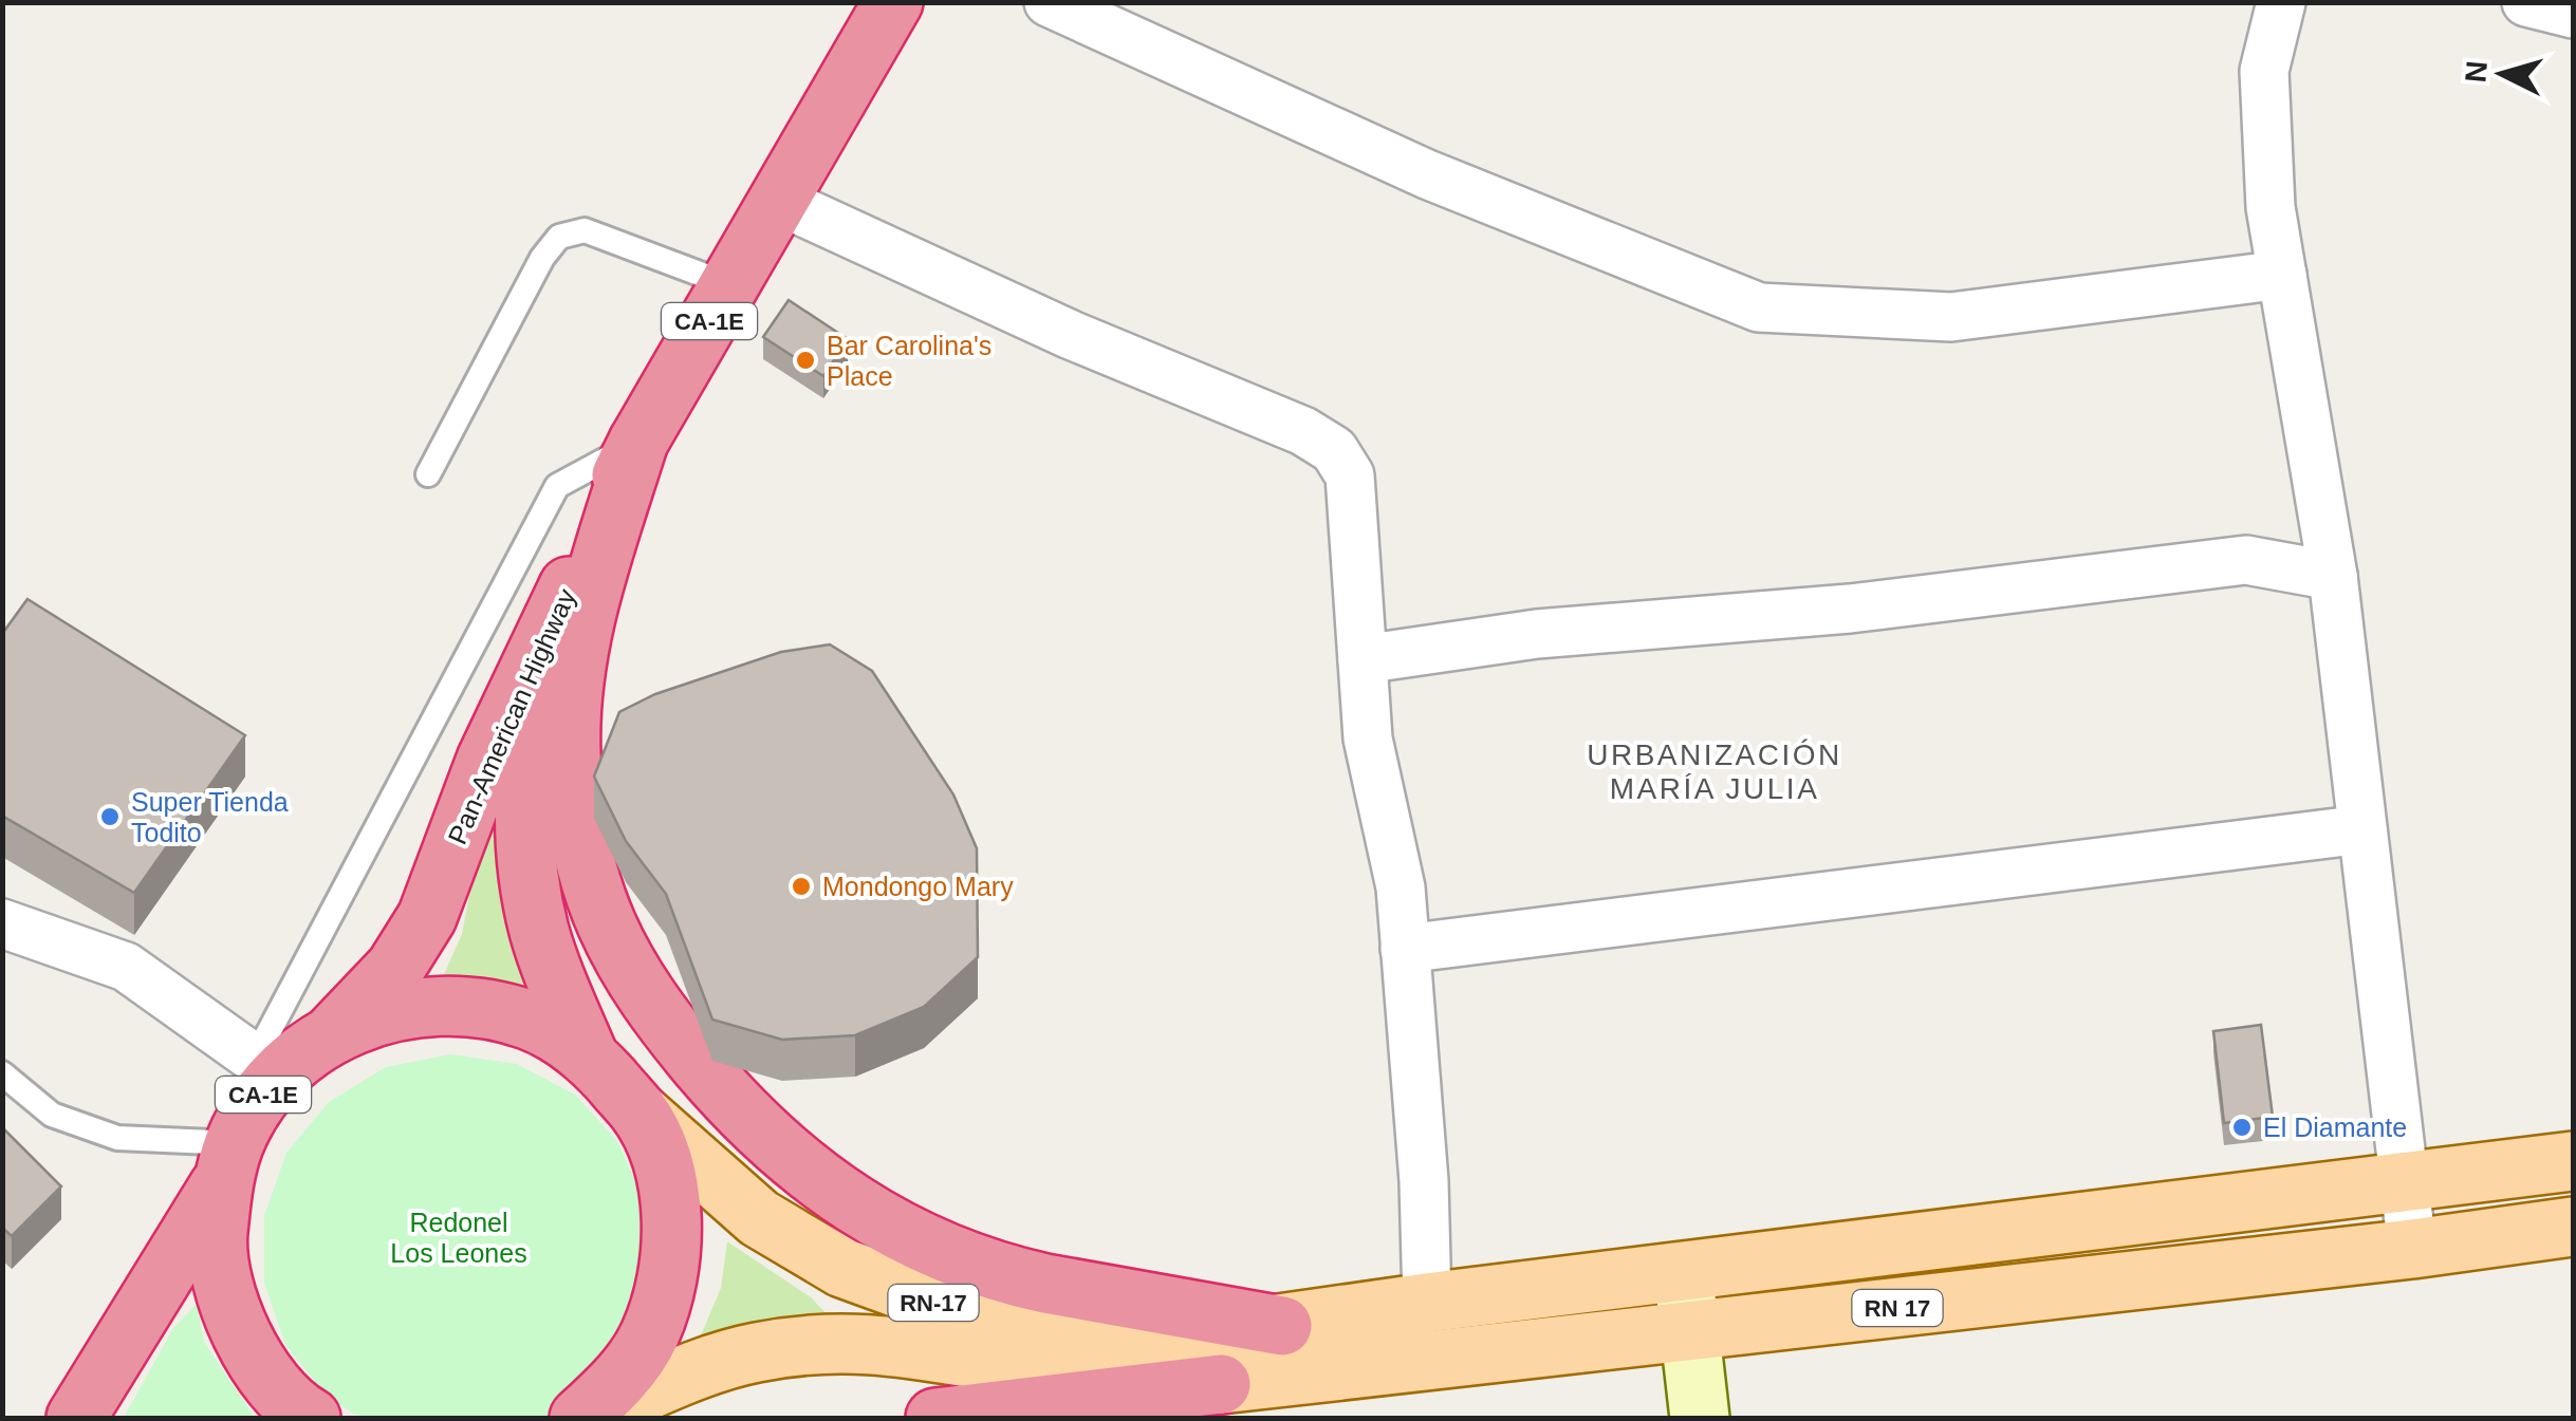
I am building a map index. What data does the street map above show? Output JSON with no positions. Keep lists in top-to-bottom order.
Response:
{
  "streets": {
    "highway": ["CA-1E", "Pan-American Highway"],
    "main road": ["RN-17", "RN 17"]
  },
  "crossings": [
    ["CA-1E", "Pan-American Highway"],
    ["CA-1E", "RN-17"],
    ["RN-17", "RN 17"]
  ],
  "districts": ["URBANIZACIÓN MARÍA JULIA"],
  "parks": ["Redonel Los Leones"],
  "places": [
    "Bar Carolina's Place",
    "Super Tienda Todito",
    "Mondongo Mary",
    "El Diamante"
  ],
  "north": "left"
}
